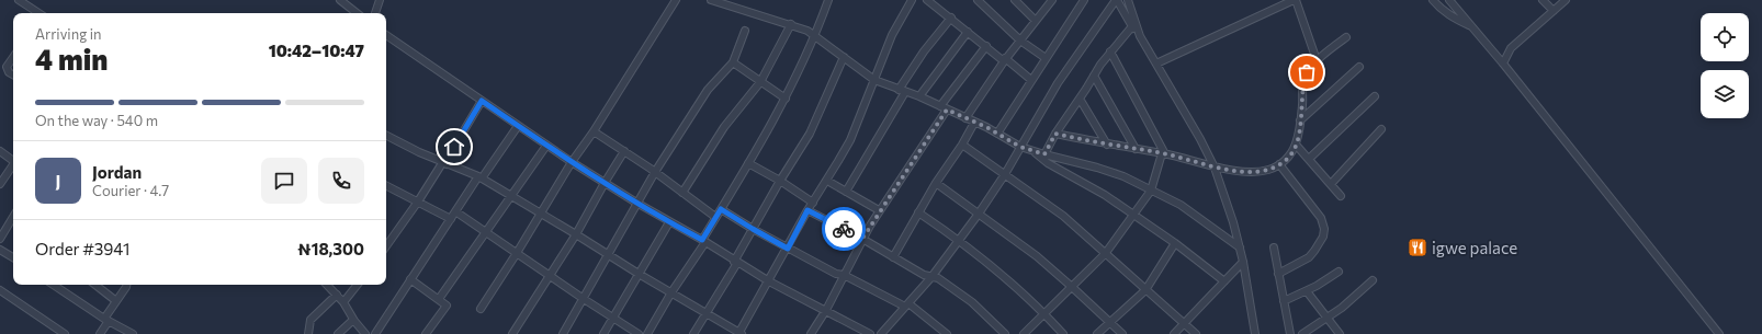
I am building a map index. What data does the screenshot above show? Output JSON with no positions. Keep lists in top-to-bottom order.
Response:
{
  "places": {
    "restaurant": ["igwe palace"]
  },
  "page": {
    "heading": ["4 min", "Arriving in", "10:42–10:47"],
    "panel": [
      "Jordan",
      "Courier · 4.7",
      "Order #3941",
      "₦18,300"
    ],
    "bar": "On the way · 540 m",
    "round": "J"
  }
}
